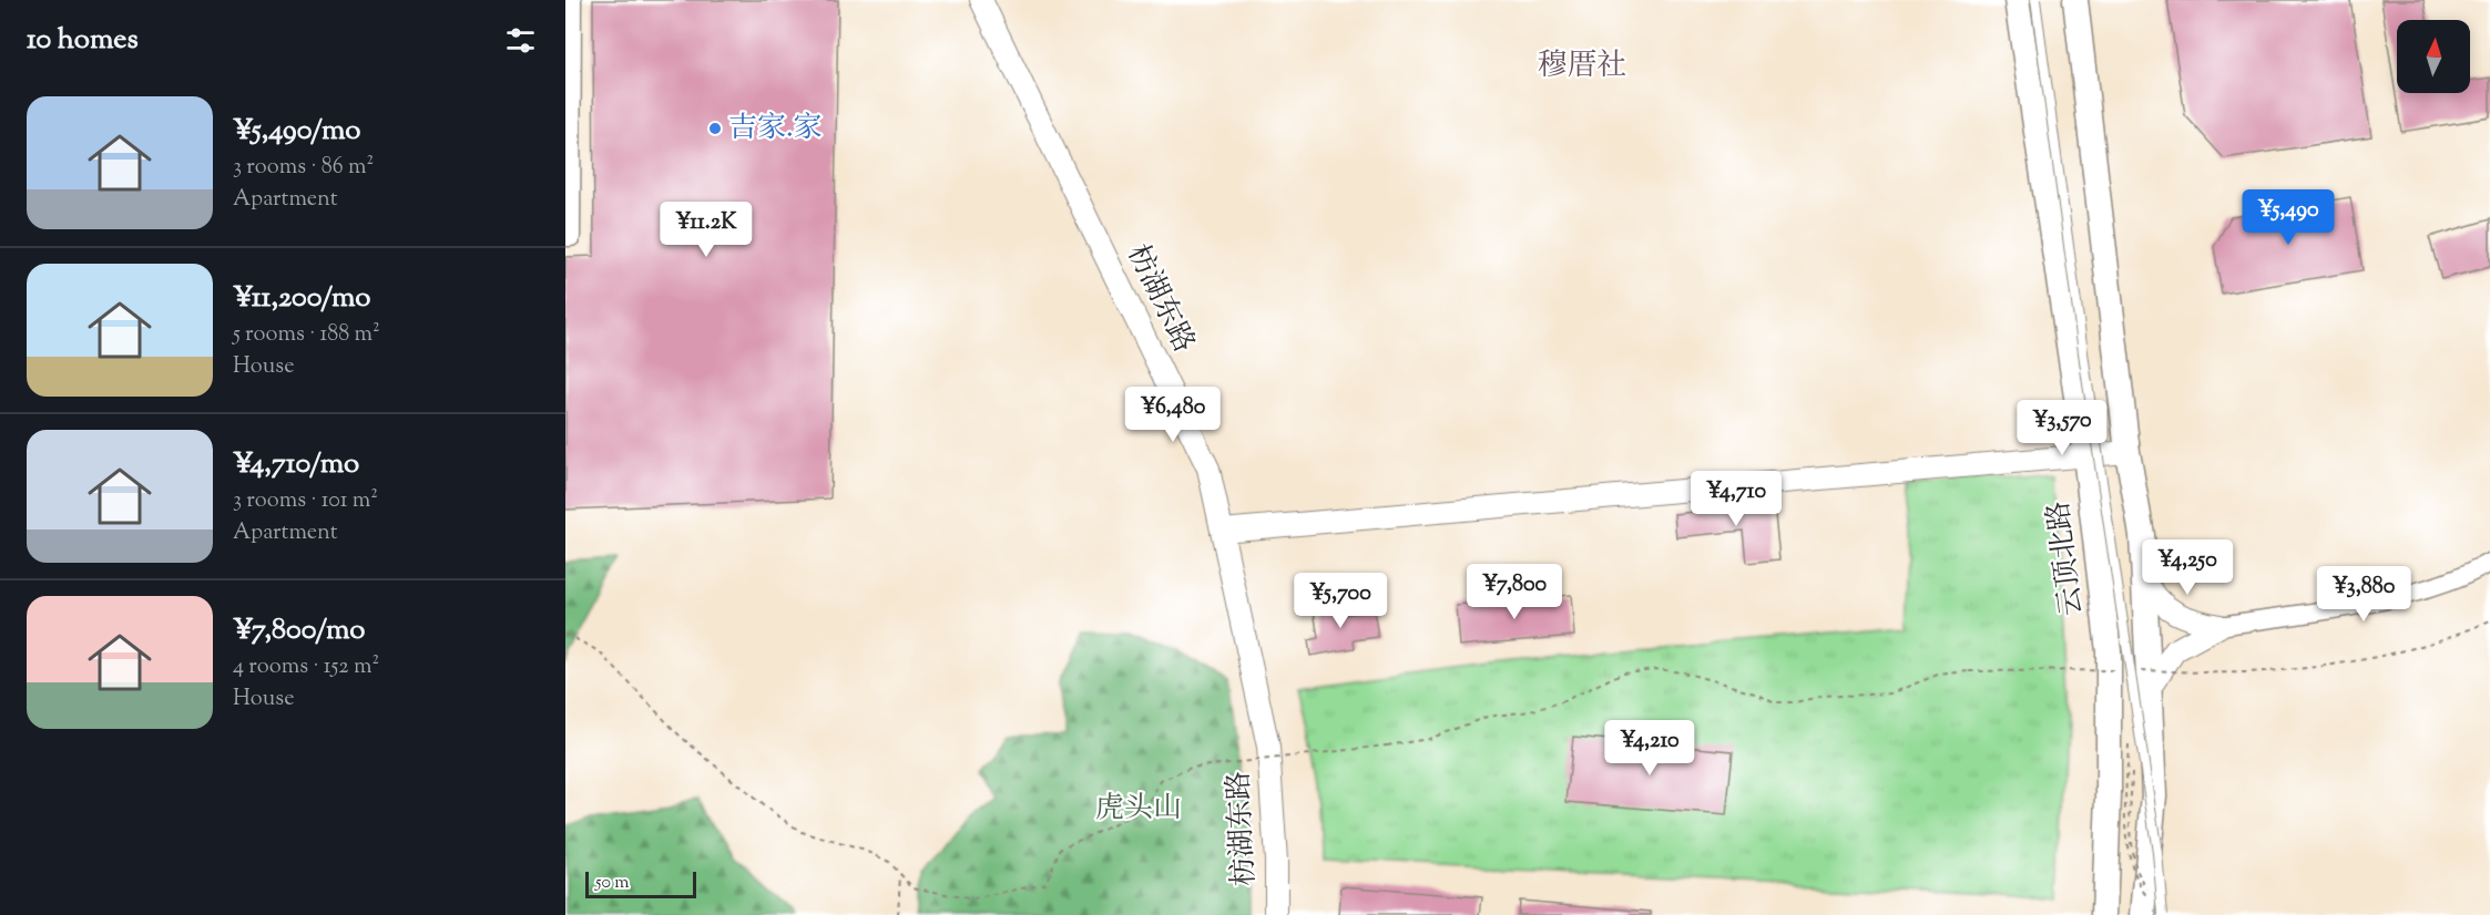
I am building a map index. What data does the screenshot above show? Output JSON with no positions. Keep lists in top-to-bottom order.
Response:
{
  "streets": {
    "main road": ["云顶北路"],
    "street": ["枋湖东路"]
  },
  "districts": ["穆厝社"],
  "parks": ["虎头山"],
  "places": ["吉家.家"],
  "scale_bar": "50 m",
  "north": "top",
  "page": {
    "heading": "10 homes",
    "list": [
      {
        "name": "¥5,490/mo",
        "note": "3 rooms · 86 m² · Apartment"
      },
      {
        "name": "¥11,200/mo",
        "note": "5 rooms · 188 m² · House"
      },
      {
        "name": "¥4,710/mo",
        "note": "3 rooms · 101 m² · Apartment"
      },
      {
        "name": "¥7,800/mo",
        "note": "4 rooms · 152 m² · House"
      }
    ],
    "price": [
      "¥5,490",
      "¥11.2K",
      "¥6,480",
      "¥3,570",
      "¥4,710",
      "¥4,250",
      "¥7,800",
      "¥3,880",
      "¥5,700",
      "¥4,210"
    ],
    "scale": "50 m"
  }
}
